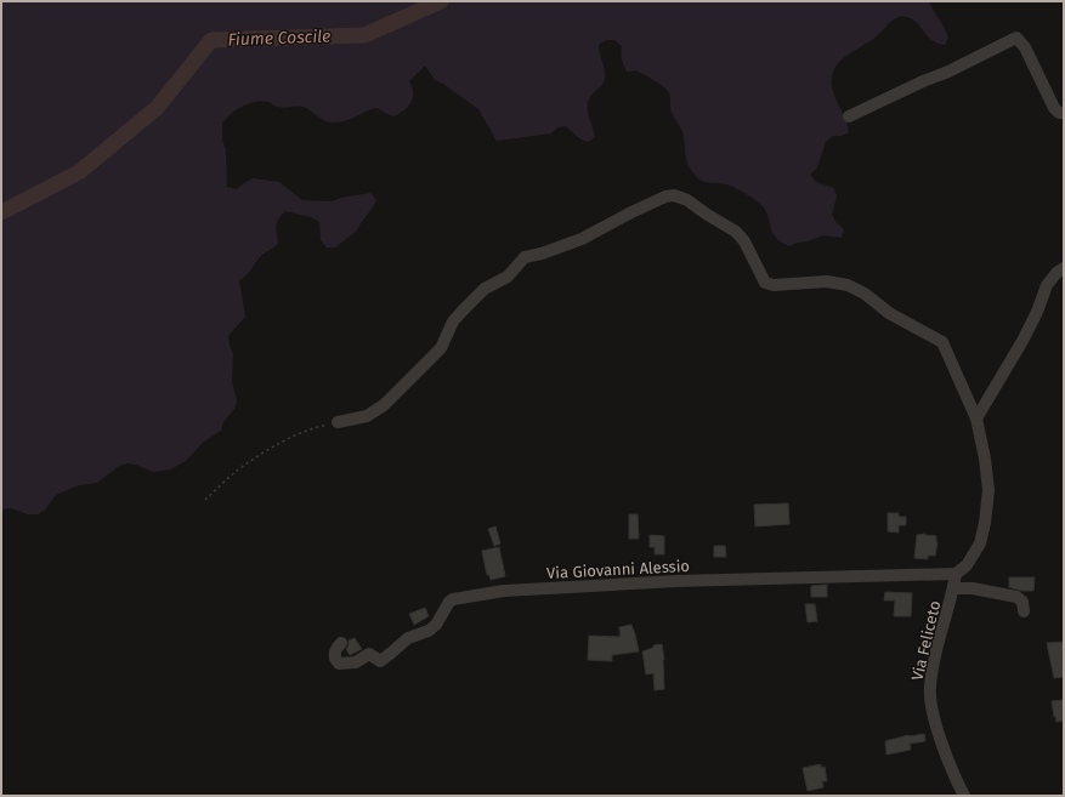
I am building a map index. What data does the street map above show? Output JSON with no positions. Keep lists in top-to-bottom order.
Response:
{
  "streets": {
    "street": ["Via Giovanni Alessio", "Via Feliceto"]
  },
  "crossings": [
    ["Via Giovanni Alessio", "Via Feliceto"]
  ],
  "water": ["Fiume Coscile"]
}
